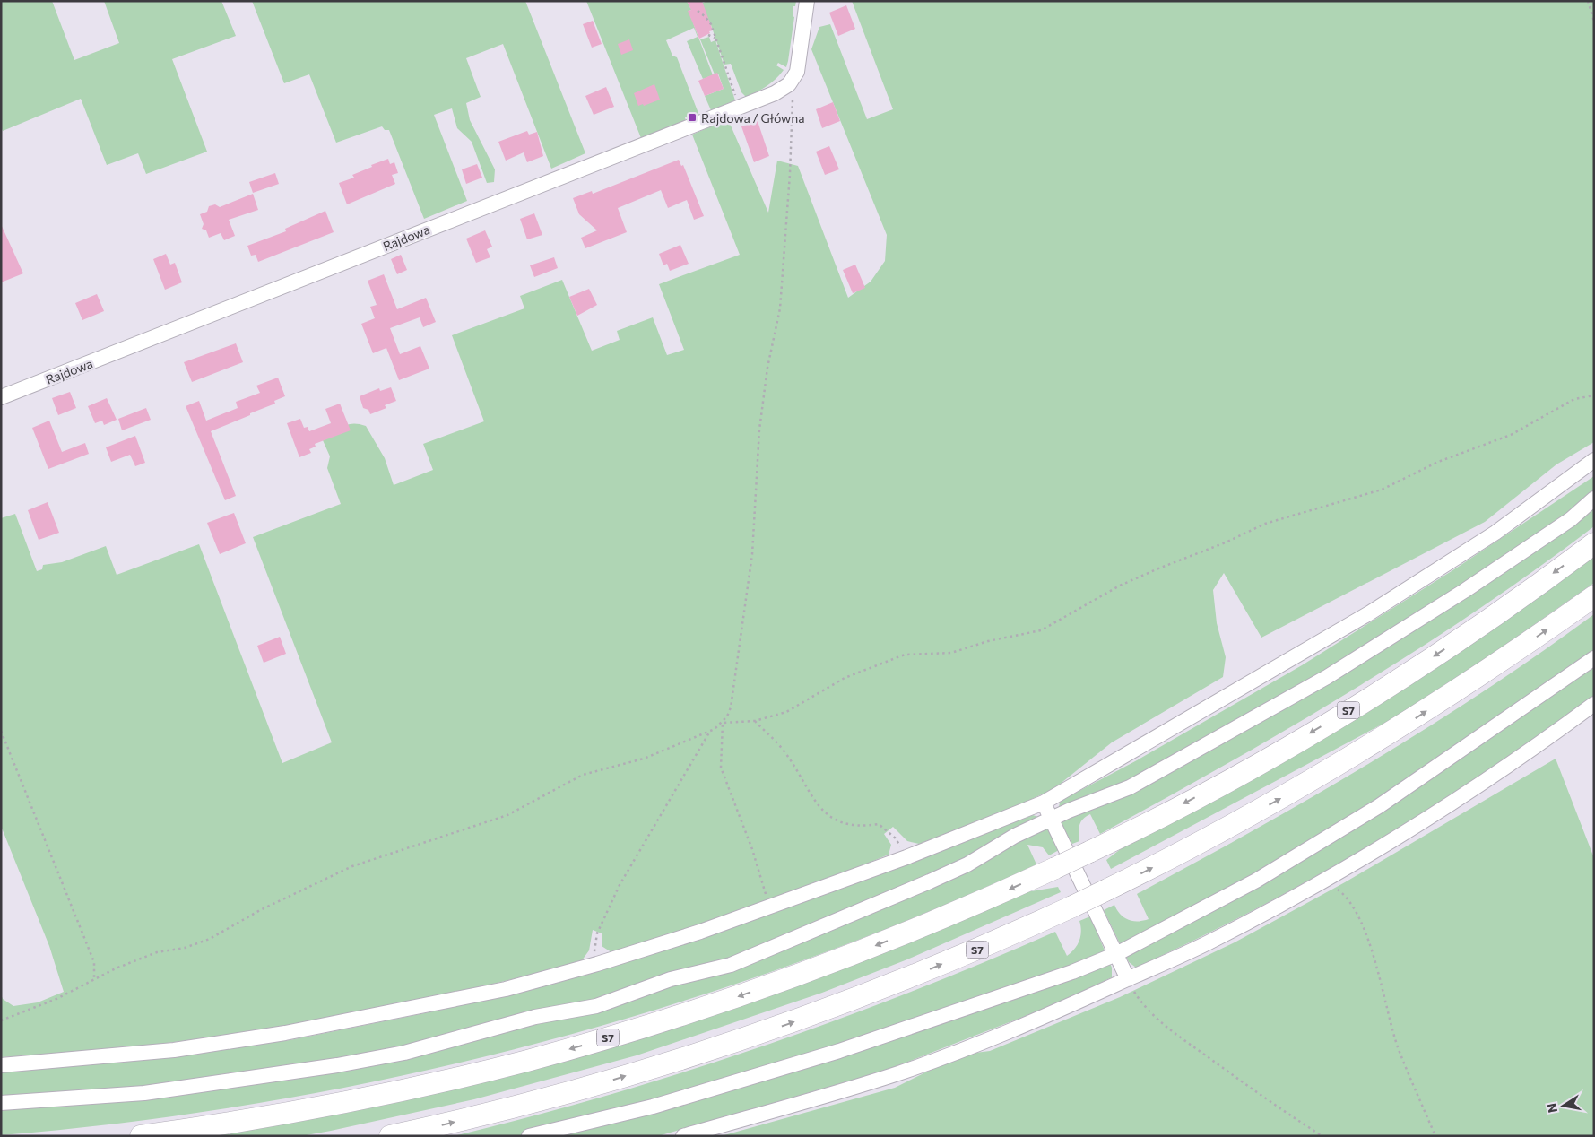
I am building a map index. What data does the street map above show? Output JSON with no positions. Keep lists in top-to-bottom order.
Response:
{
  "streets": {
    "highway": ["S7"],
    "street": ["Rajdowa"]
  },
  "places": {
    "transit": ["Rajdowa / Główna"]
  },
  "north": "left"
}
